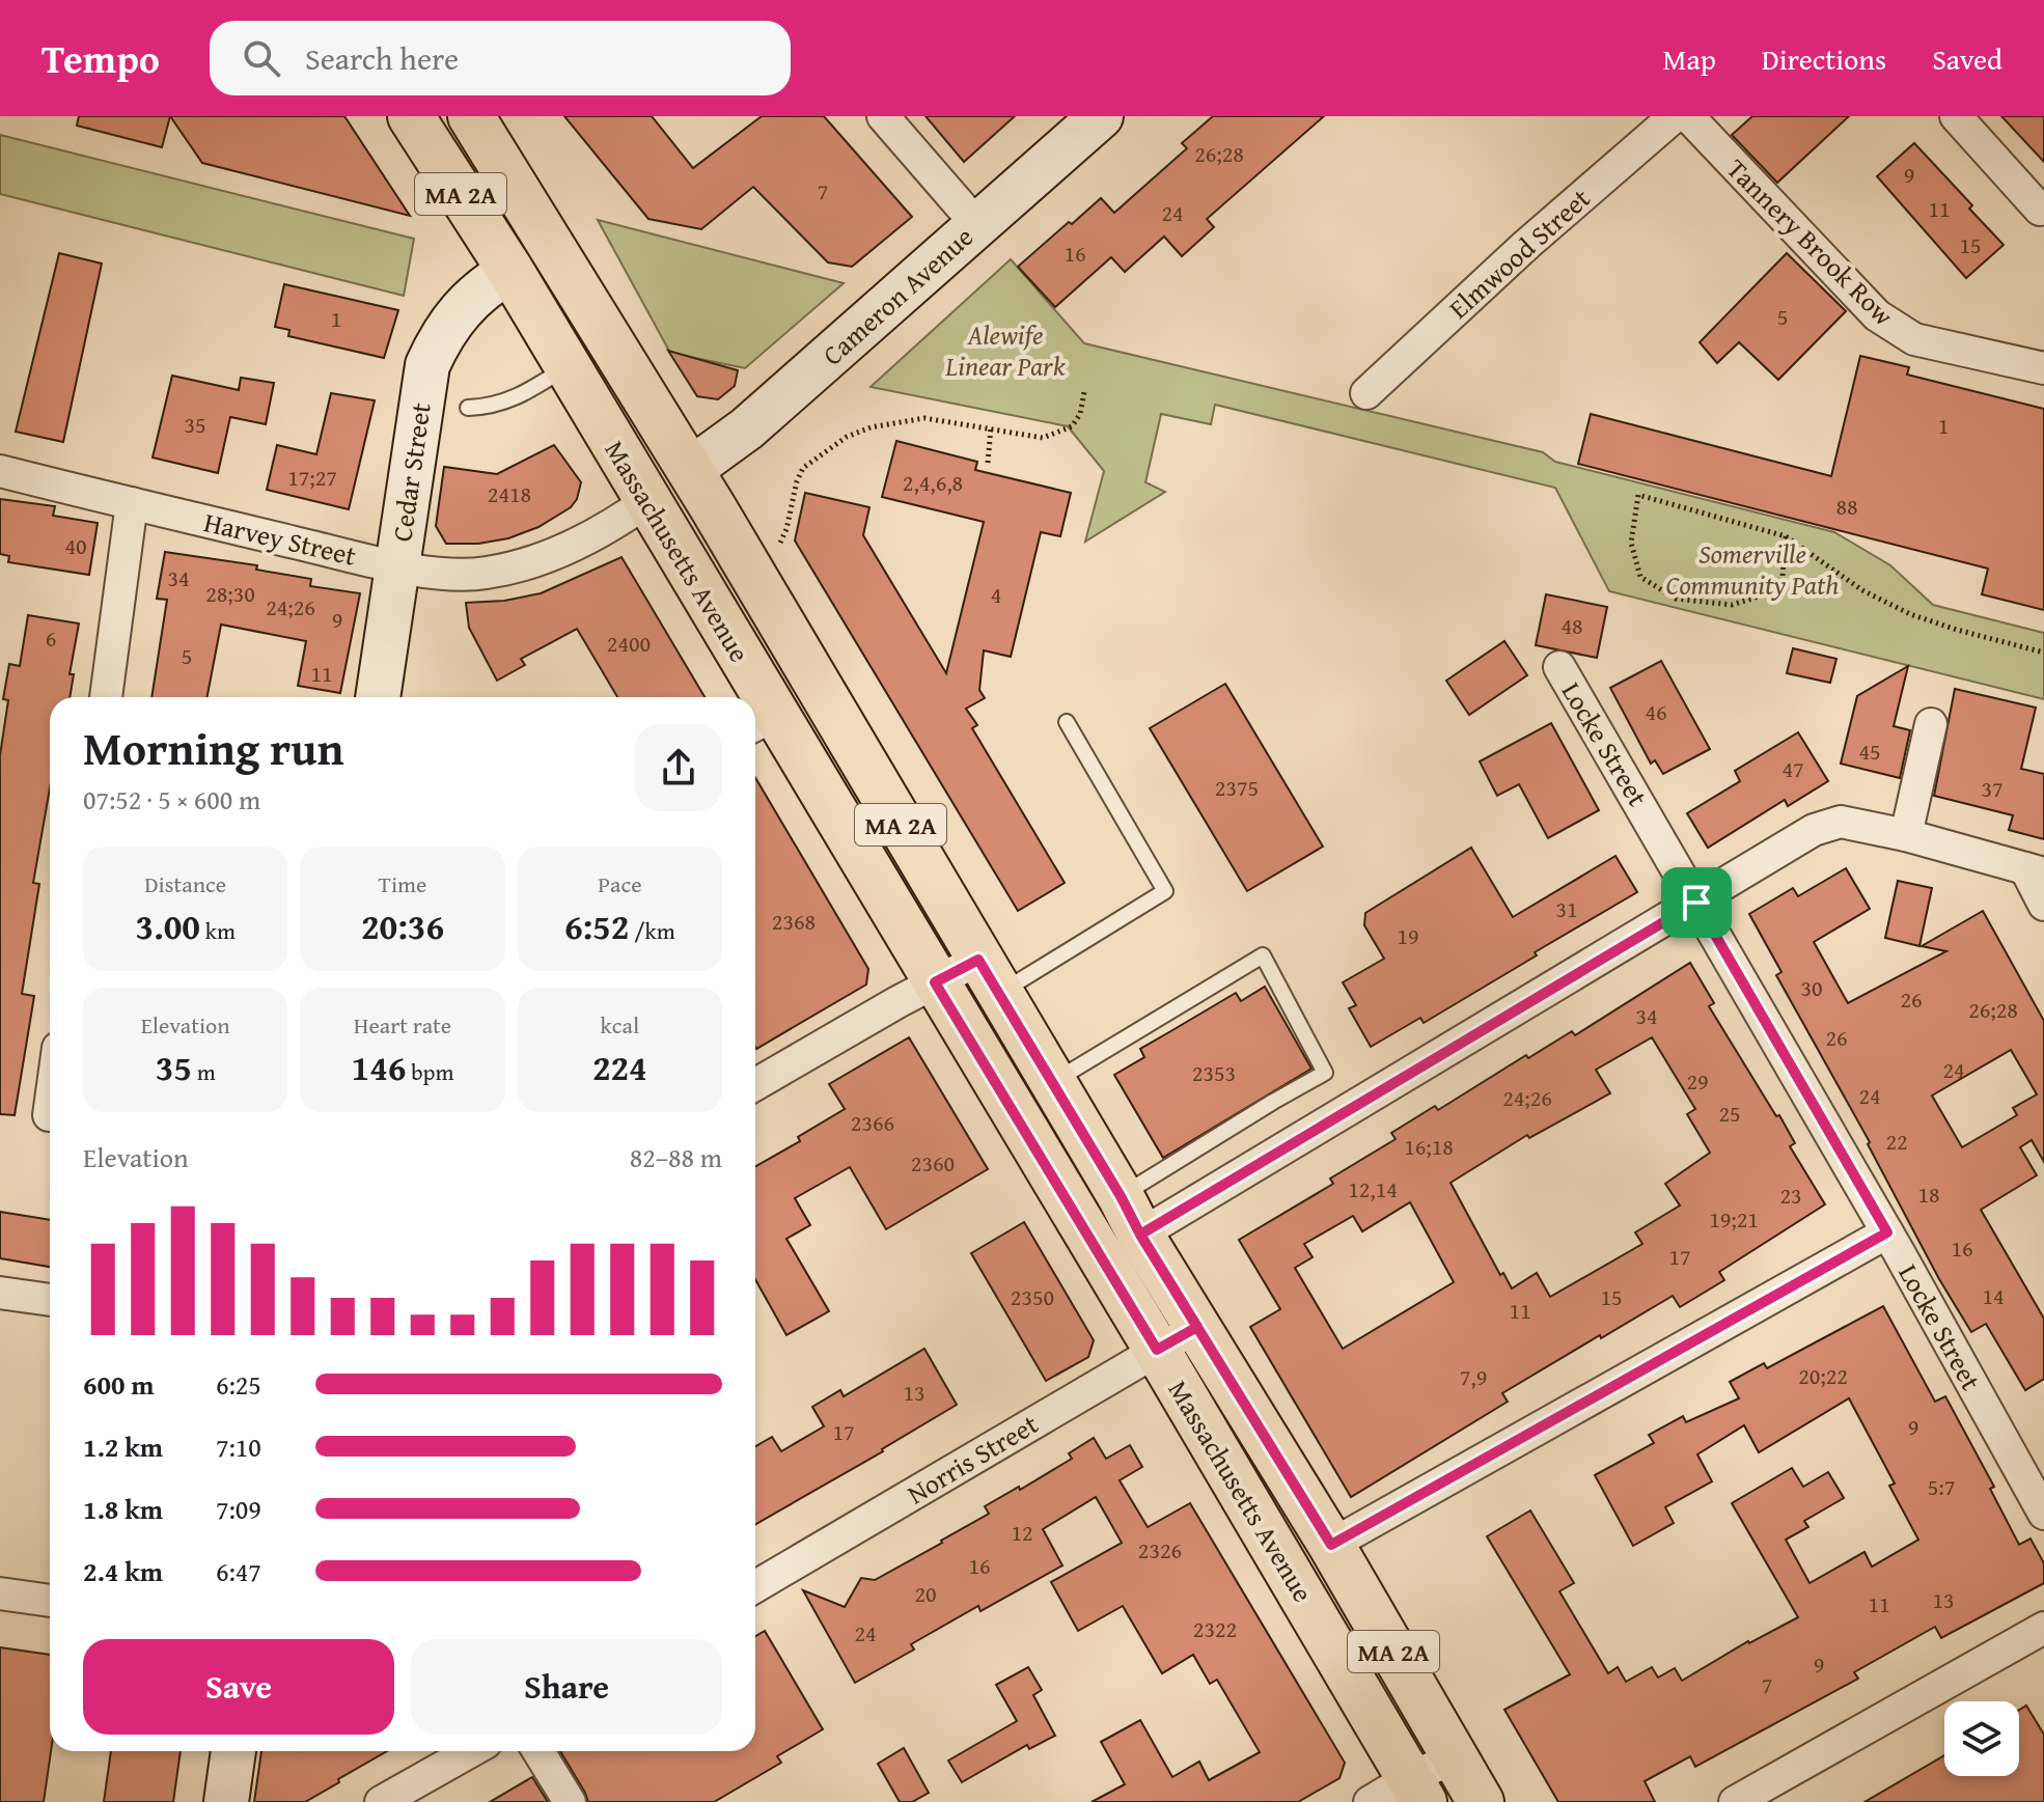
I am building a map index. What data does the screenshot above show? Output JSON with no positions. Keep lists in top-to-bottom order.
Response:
{
  "streets": {
    "main road": ["MA 2A", "Massachusetts Avenue"],
    "street": [
      "Tannery Brook Row",
      "Elmwood Street",
      "Cameron Avenue",
      "Cedar Street",
      "Harvey Street",
      "Locke Street",
      "Norris Street"
    ]
  },
  "crossings": [
    ["Cameron Avenue", "Massachusetts Avenue"],
    ["Cedar Street", "Harvey Street"],
    ["Cedar Street", "Massachusetts Avenue"],
    ["Harvey Street", "Massachusetts Avenue"],
    ["Massachusetts Avenue", "Norris Street"]
  ],
  "parks": ["Alewife Linear Park", "Somerville Community Path"],
  "house_numbers": [
    "26;28",
    "9",
    "7",
    "11",
    "24",
    "15",
    "16",
    "5",
    "1",
    "35",
    "1",
    "17;27",
    "2,4,6,8",
    "2418",
    "88",
    "40",
    "34",
    "28;30",
    "4",
    "24;26",
    "9",
    "48",
    "6",
    "2400",
    "5",
    "11",
    "46",
    "45",
    "47",
    "2375",
    "37",
    "31",
    "2368",
    "19",
    "30",
    "26",
    "26;28",
    "34",
    "26",
    "24",
    "2353",
    "29",
    "24",
    "24;26",
    "25",
    "2366",
    "22",
    "16;18",
    "2360",
    "12,14",
    "18",
    "23",
    "19;21",
    "16",
    "17",
    "14",
    "2350",
    "15",
    "11",
    "20;22",
    "7,9",
    "13",
    "9",
    "17",
    "5:7",
    "12",
    "2326",
    "16",
    "20",
    "13",
    "11",
    "2322",
    "24",
    "9",
    "7"
  ],
  "page": {
    "header": "Tempo",
    "search": "Search here",
    "nav": ["Map", "Directions", "Saved"],
    "heading": ["Morning run", "07:52 · 5 × 600 m"],
    "stats": [
      ["Distance", "3.00 km"],
      ["Time", "20:36"],
      ["Pace", "6:52 /km"],
      ["Elevation", "35 m"],
      ["Heart rate", "146 bpm"],
      ["kcal", "224"]
    ],
    "chart": ["Elevation", "82–88 m"],
    "list": [
      {
        "name": "600 m",
        "note": "6:25"
      },
      {
        "name": "1.2 km",
        "note": "7:10"
      },
      {
        "name": "1.8 km",
        "note": "7:09"
      },
      {
        "name": "2.4 km",
        "note": "6:47"
      }
    ],
    "buttons": ["Save", "Share"]
  }
}
